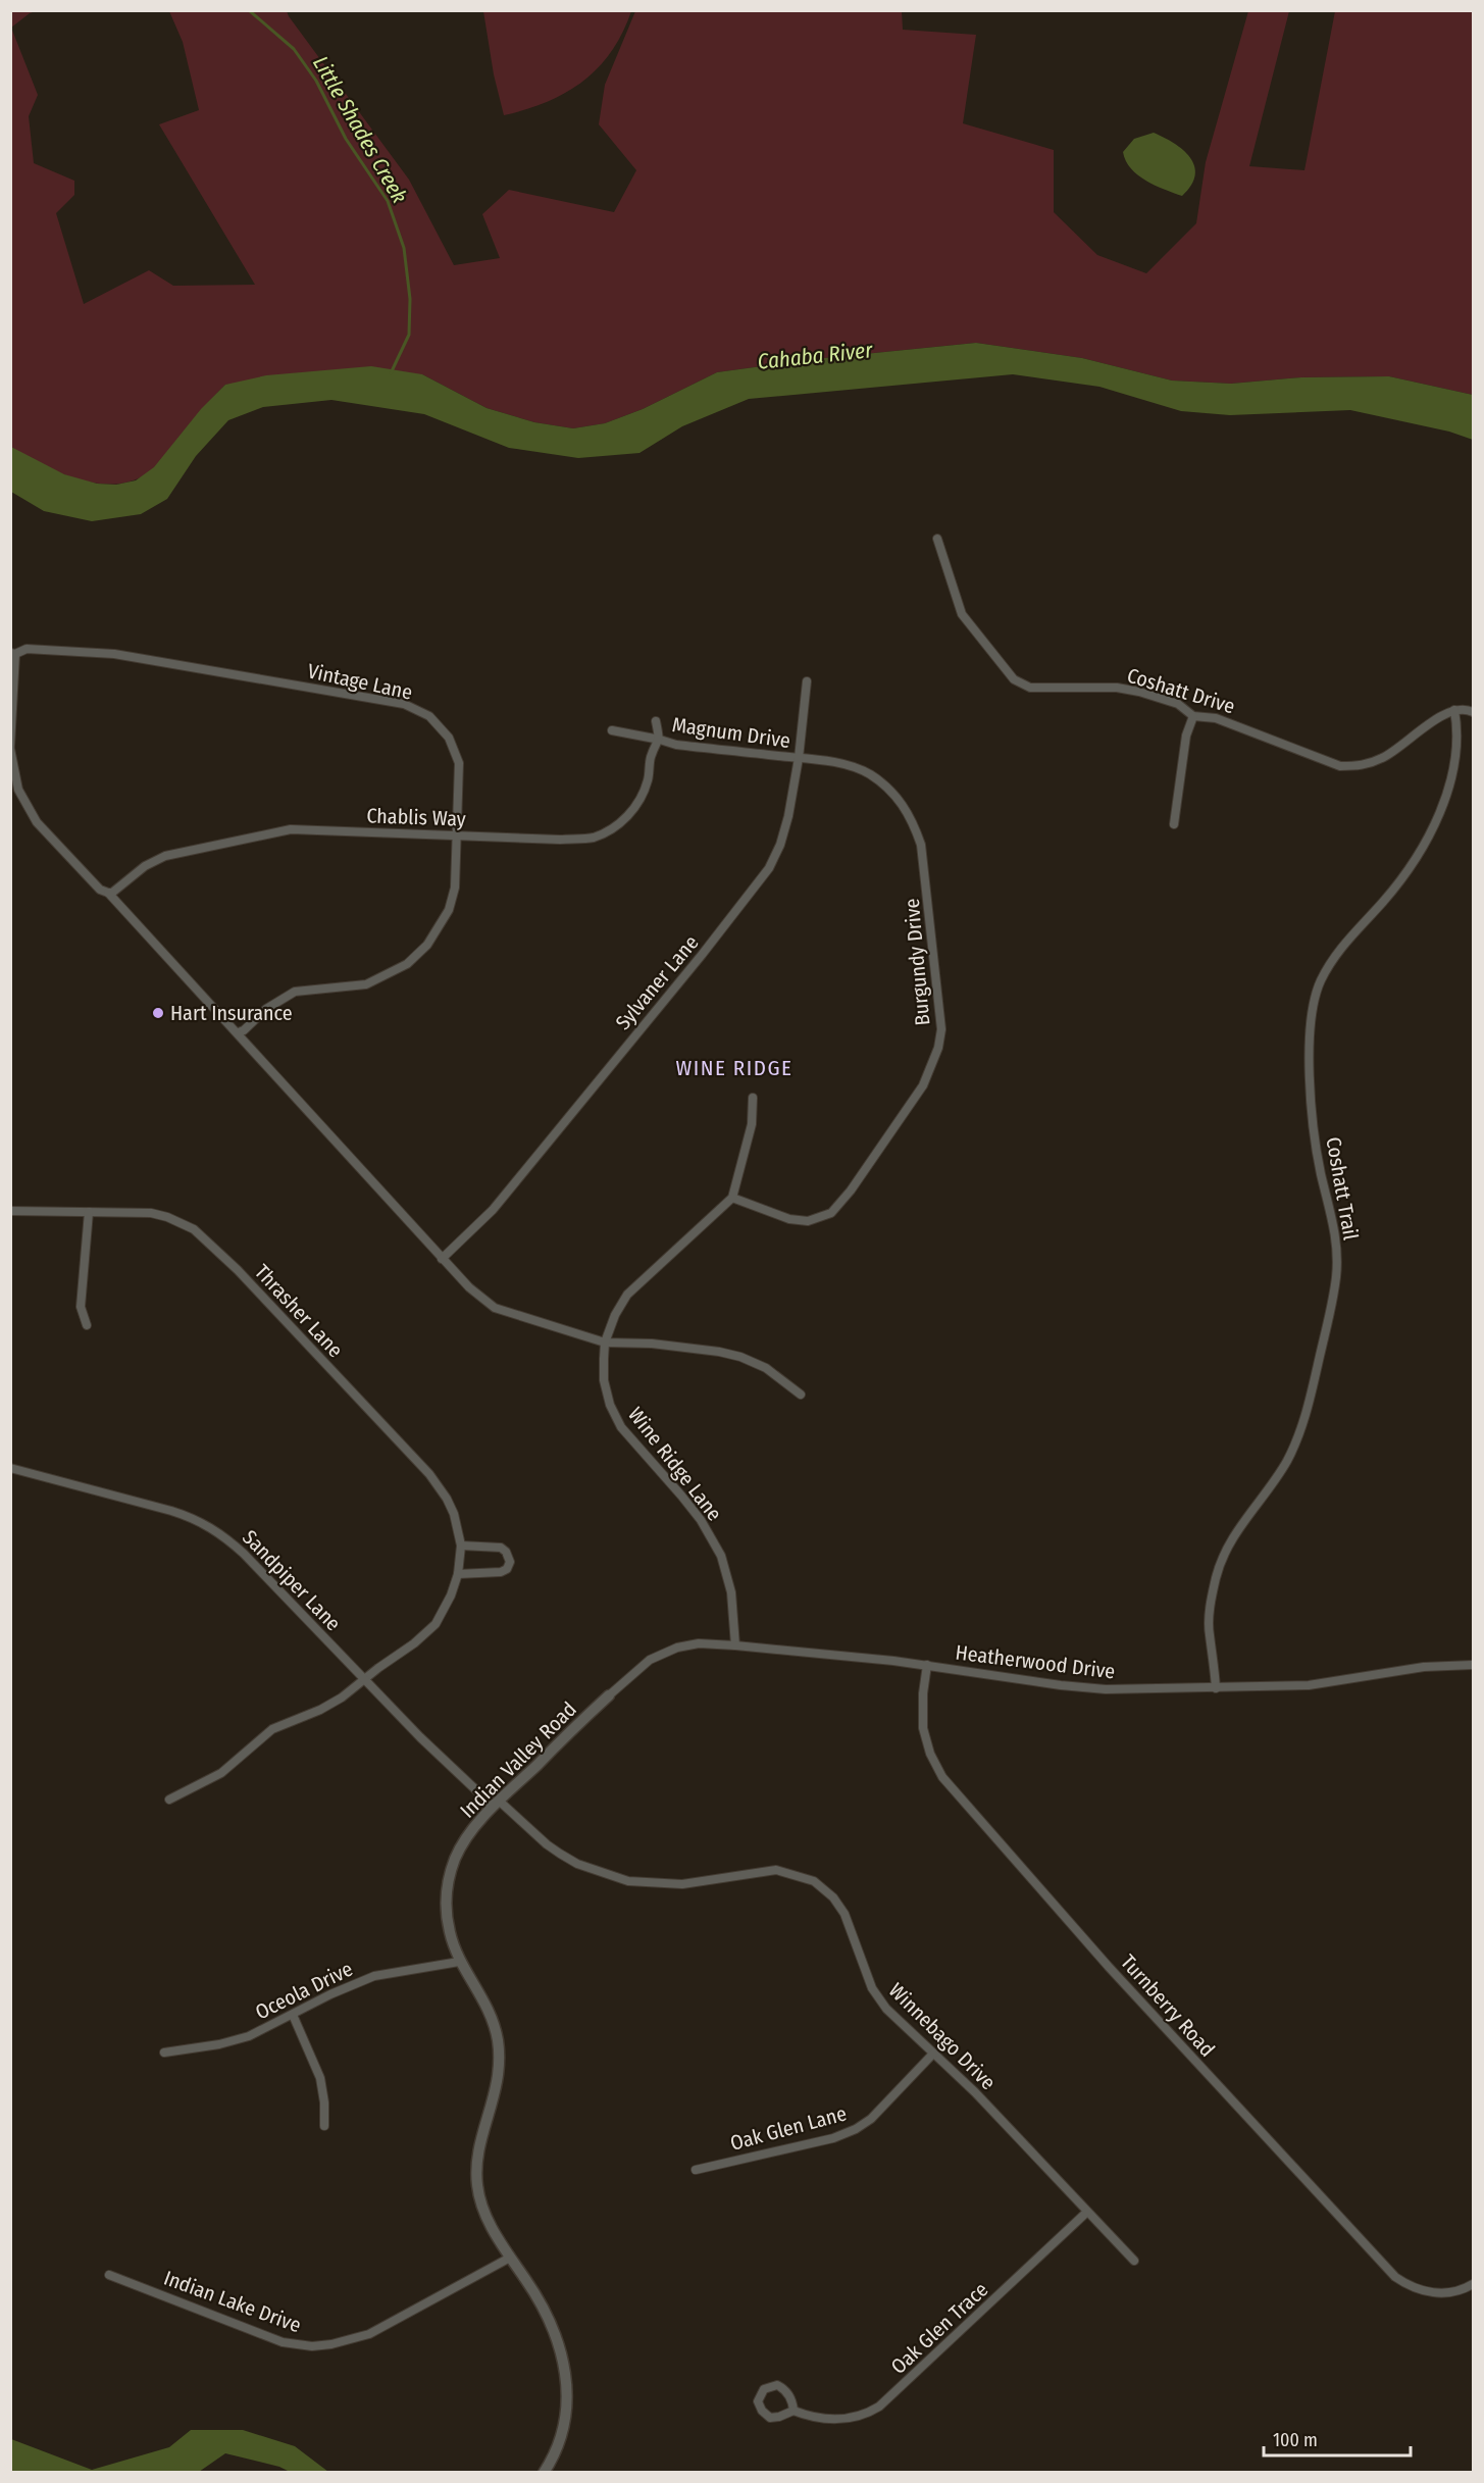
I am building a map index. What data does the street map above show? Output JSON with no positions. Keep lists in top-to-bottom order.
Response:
{
  "streets": {
    "street": [
      "Vintage Lane",
      "Coshatt Drive",
      "Magnum Drive",
      "Chablis Way",
      "Burgundy Drive",
      "Sylvaner Lane",
      "Coshatt Trail",
      "Thrasher Lane",
      "Wine Ridge Lane",
      "Sandpiper Lane",
      "Heatherwood Drive",
      "Indian Valley Road",
      "Oceola Drive",
      "Turnberry Road",
      "Winnebago Drive",
      "Oak Glen Lane",
      "Indian Lake Drive",
      "Oak Glen Trace"
    ]
  },
  "crossings": [
    ["Vintage Lane", "Chablis Way"],
    ["Coshatt Drive", "Coshatt Trail"],
    ["Magnum Drive", "Chablis Way"],
    ["Magnum Drive", "Burgundy Drive"],
    ["Magnum Drive", "Sylvaner Lane"],
    ["Burgundy Drive", "Sylvaner Lane"],
    ["Burgundy Drive", "Wine Ridge Lane"],
    ["Coshatt Trail", "Heatherwood Drive"],
    ["Thrasher Lane", "Sandpiper Lane"],
    ["Wine Ridge Lane", "Heatherwood Drive"],
    ["Sandpiper Lane", "Indian Valley Road"],
    ["Sandpiper Lane", "Winnebago Drive"],
    ["Heatherwood Drive", "Indian Valley Road"],
    ["Heatherwood Drive", "Turnberry Road"],
    ["Indian Valley Road", "Oceola Drive"],
    ["Indian Valley Road", "Winnebago Drive"],
    ["Indian Valley Road", "Indian Lake Drive"],
    ["Winnebago Drive", "Oak Glen Lane"],
    ["Winnebago Drive", "Oak Glen Trace"]
  ],
  "districts": ["WINE RIDGE"],
  "water": ["Little Shades Creek", "Cahaba River"],
  "places": ["Hart Insurance"],
  "scale_bar": "100 m"
}
